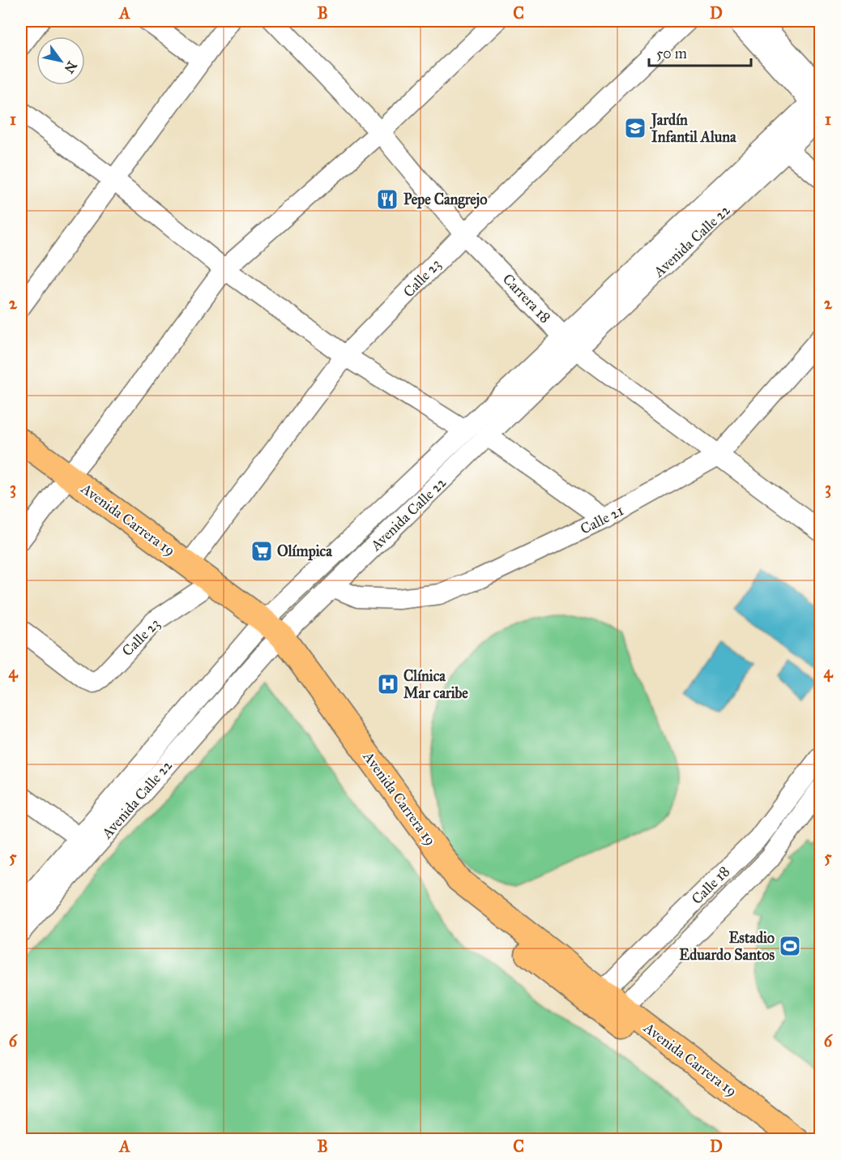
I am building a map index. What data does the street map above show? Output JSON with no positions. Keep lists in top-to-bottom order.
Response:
{
  "streets": {
    "main road": ["Avenida Carrera 19"],
    "street": [
      "Avenida Calle 22",
      "Calle 23",
      "Carrera 18",
      "Calle 21",
      "Calle 18"
    ]
  },
  "crossings": [
    ["Avenida Calle 22", "Carrera 18"],
    ["Avenida Calle 22", "Avenida Carrera 19"],
    ["Avenida Calle 22", "Calle 21"],
    ["Calle 23", "Carrera 18"],
    ["Calle 23", "Avenida Carrera 19"],
    ["Carrera 18", "Calle 21"],
    ["Avenida Carrera 19", "Calle 18"]
  ],
  "places": {
    "school or university": ["Jardín Infantil Aluna"],
    "restaurant": ["Pepe Cangrejo"],
    "supermarket": ["Olímpica"],
    "hospital": ["Clínica Mar caribe"],
    "sports": ["Estadio Eduardo Santos"]
  },
  "scale_bar": "50 m",
  "north": "bottom right",
  "grid": {
    "columns": [
      "A",
      "B",
      "C",
      "D"
    ],
    "rows": [
      "1",
      "2",
      "3",
      "4",
      "5",
      "6"
    ]
  }
}
